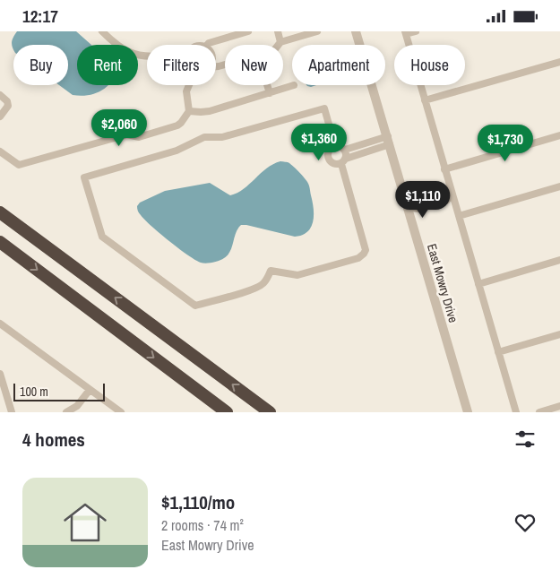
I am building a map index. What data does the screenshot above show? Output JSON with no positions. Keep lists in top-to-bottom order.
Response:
{
  "streets": {
    "street": ["East Mowry Drive"]
  },
  "scale_bar": "100 m",
  "page": {
    "status": "12:17",
    "chip": [
      "Buy",
      "Rent",
      "Filters",
      "New",
      "Apartment",
      "House"
    ],
    "price": [
      "$2,060",
      "$1,360",
      "$1,730",
      "$1,110"
    ],
    "scale": "100 m",
    "heading": "4 homes",
    "list": [
      {
        "name": "$1,110/mo",
        "note": "2 rooms · 74 m² · East Mowry Drive"
      }
    ]
  }
}
